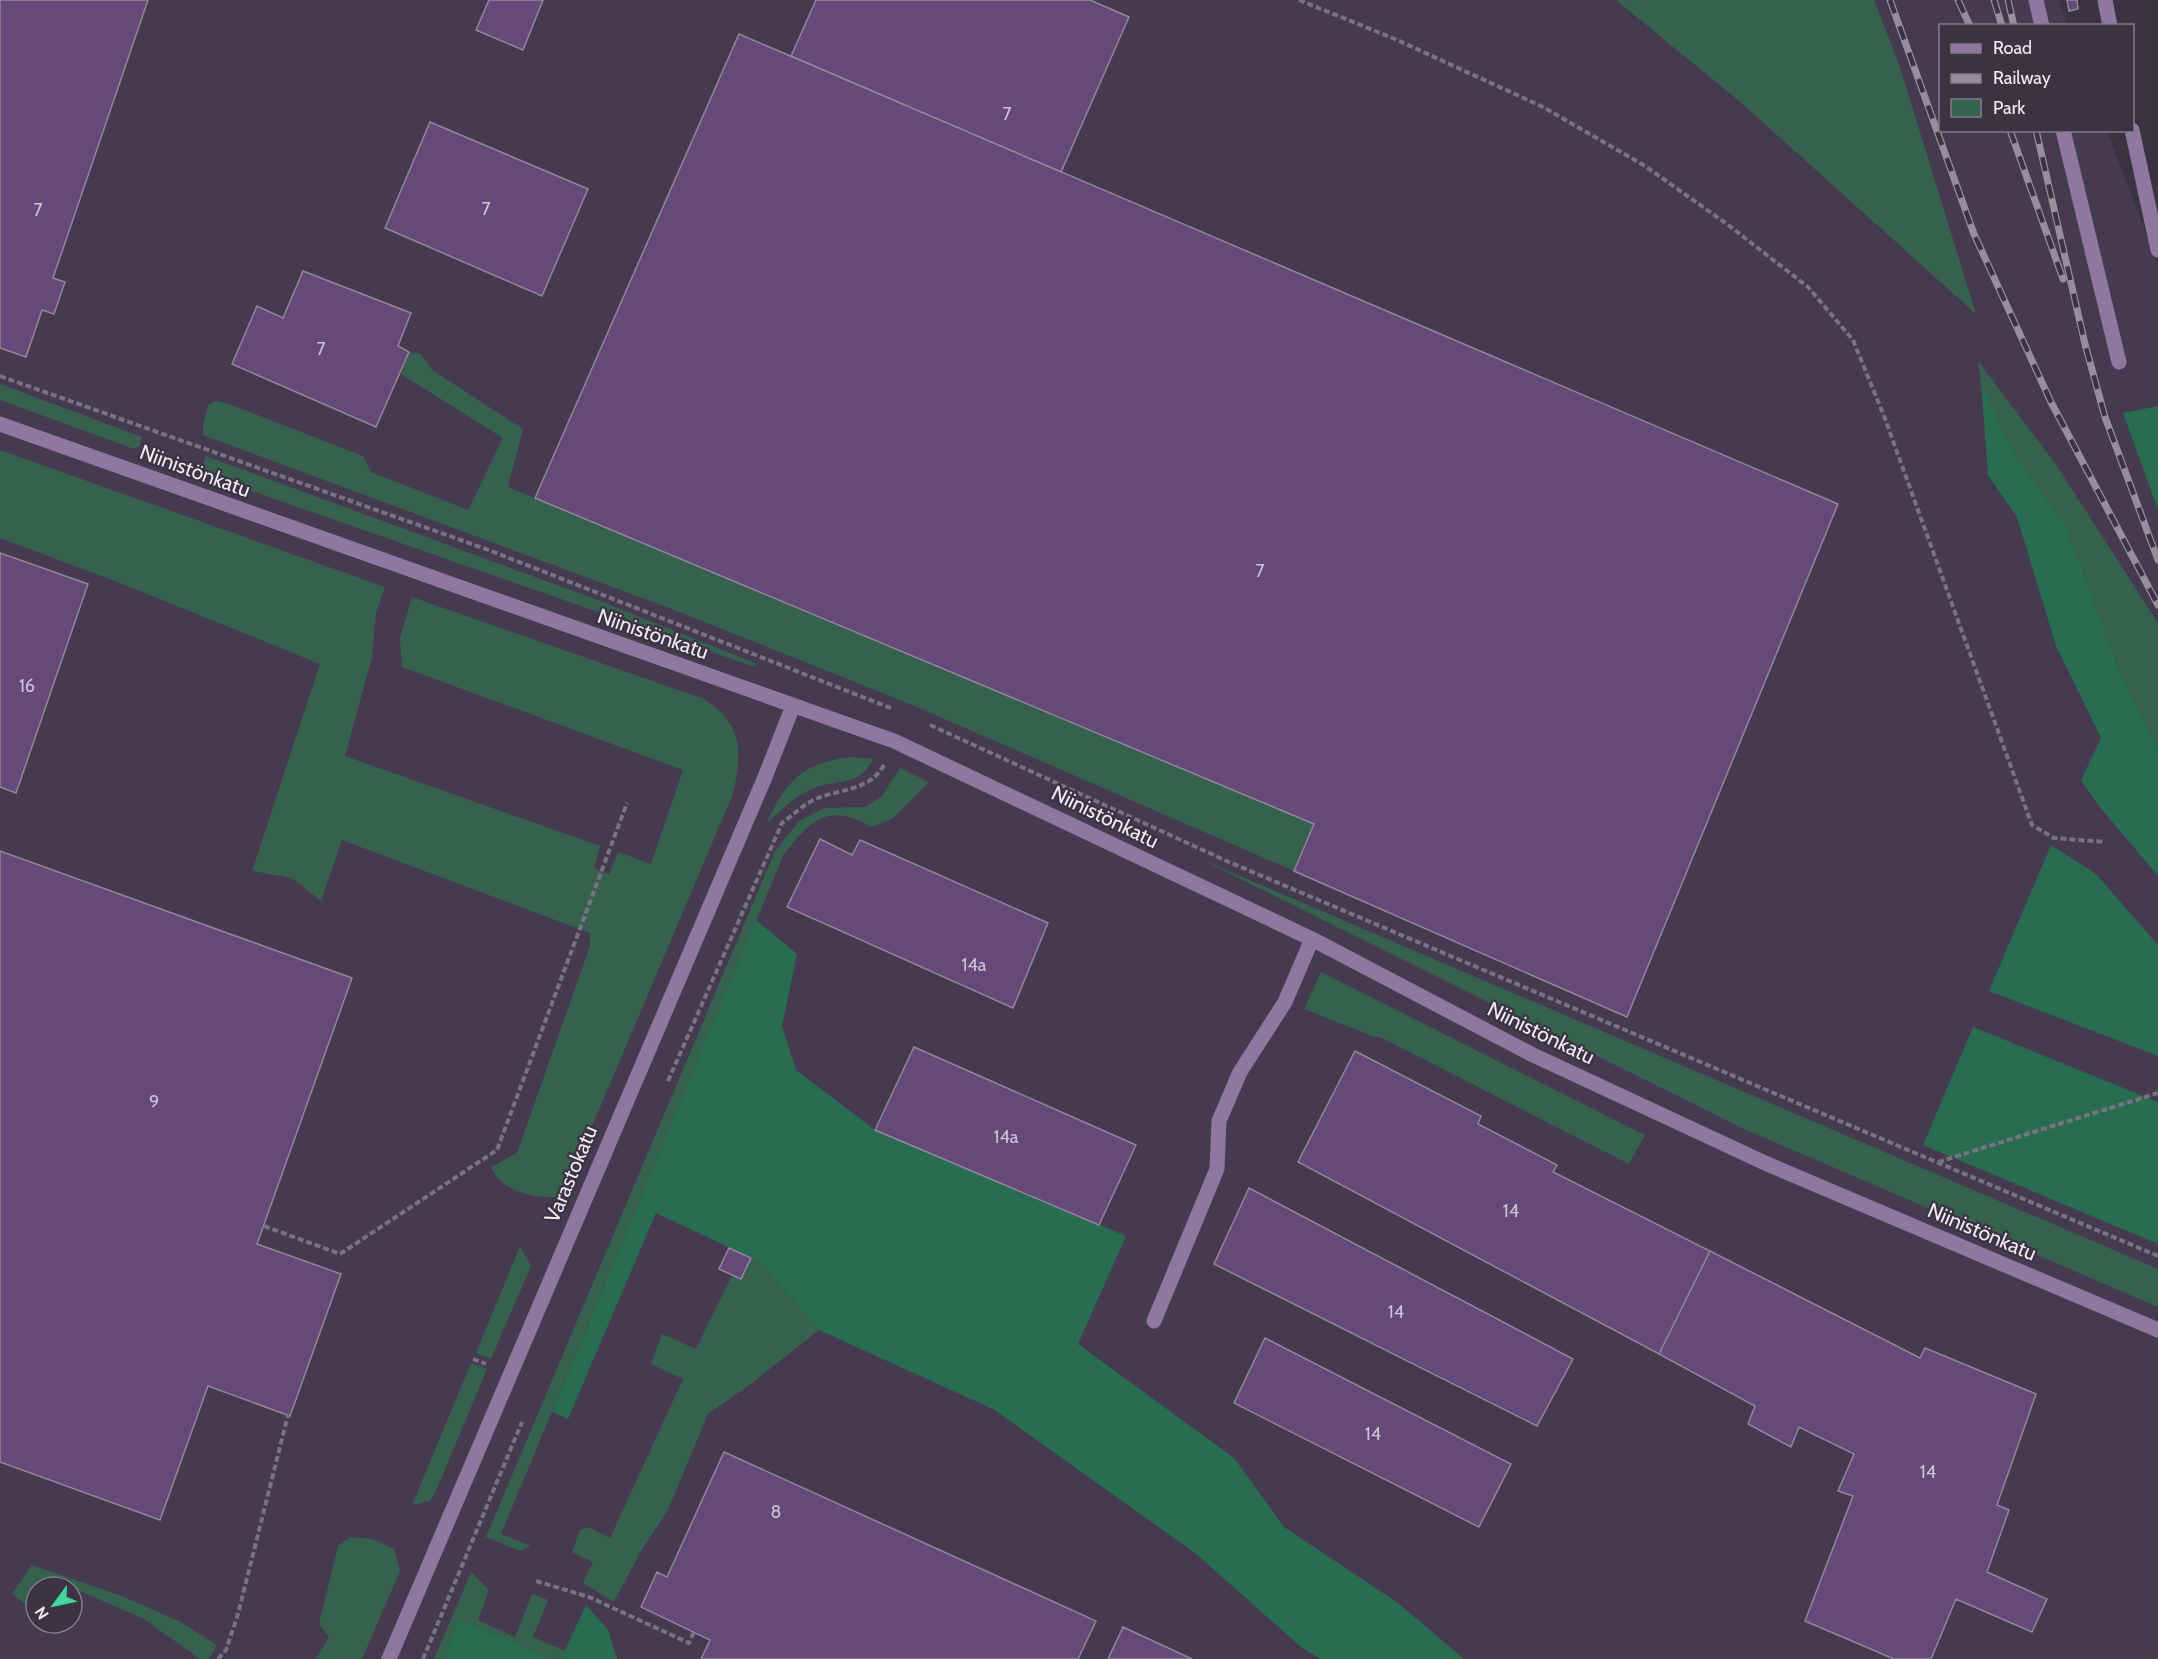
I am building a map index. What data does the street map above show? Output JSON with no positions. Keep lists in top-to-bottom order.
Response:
{
  "streets": {
    "street": ["Niinistönkatu", "Varastokatu"]
  },
  "crossings": [
    ["Niinistönkatu", "Varastokatu"]
  ],
  "house_numbers": [
    "7",
    "7",
    "7",
    "7",
    "7",
    "16",
    "14a",
    "9",
    "14a",
    "14",
    "14",
    "14",
    "14",
    "8"
  ],
  "legend": ["Road", "Railway", "Park"],
  "north": "bottom left"
}
